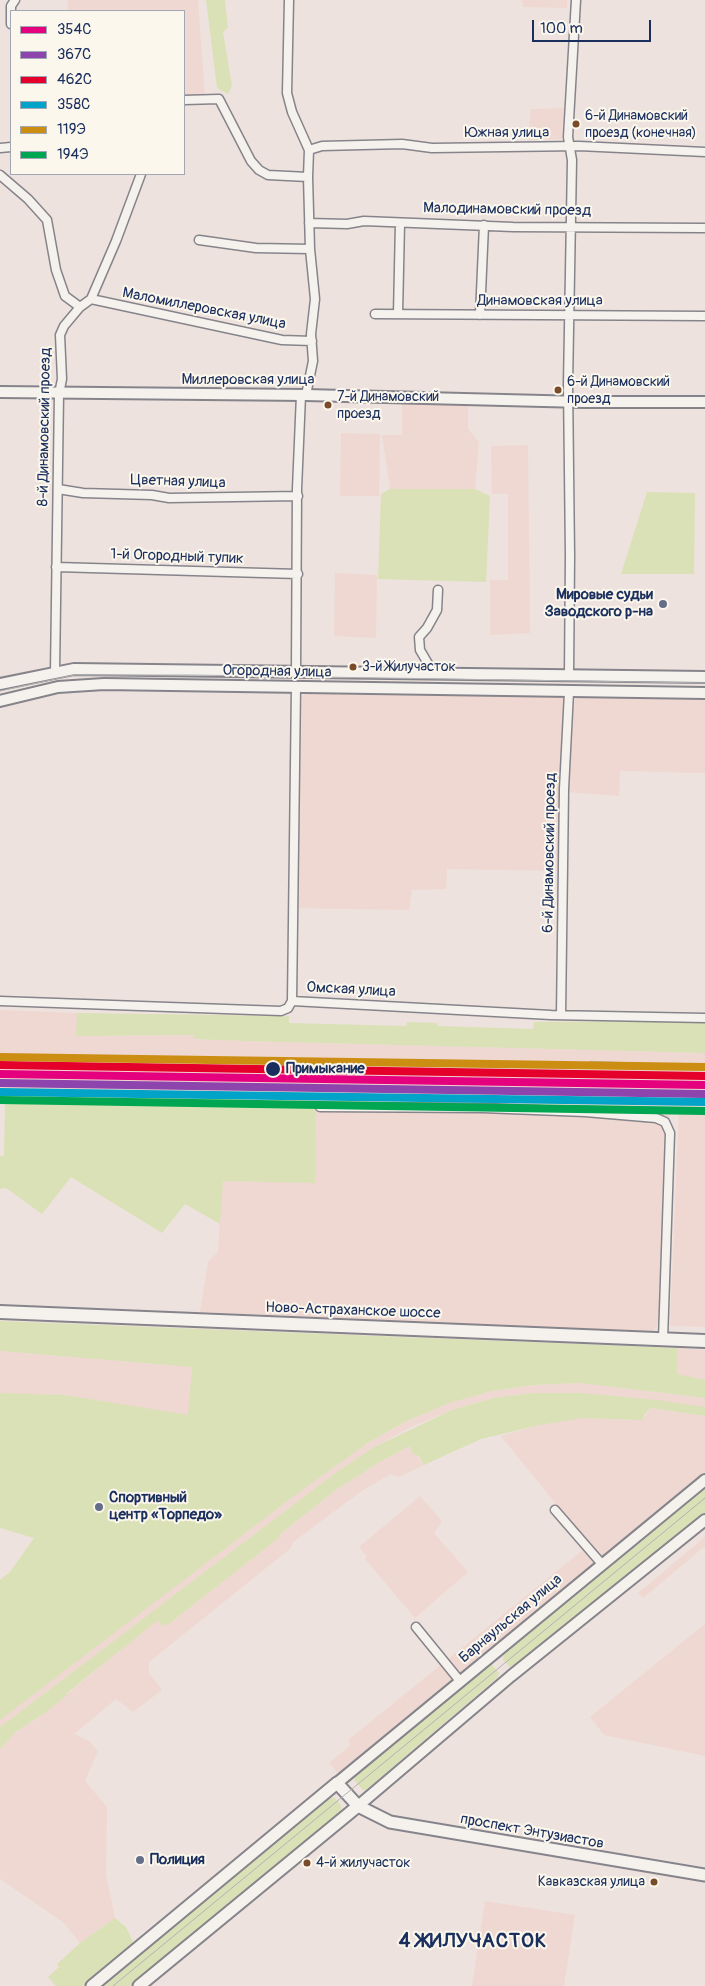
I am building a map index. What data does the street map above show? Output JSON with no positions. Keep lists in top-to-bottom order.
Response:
{
  "streets": {
    "main road": ["Ново-Астраханское шоссе", "проспект Энтузиастов"],
    "street": [
      "Южная улица",
      "Малодинамовский проезд",
      "Динамовская улица",
      "Маломиллеровская улица",
      "Миллеровская улица",
      "8-й Динамовский проезд",
      "Цветная улица",
      "1-й Огородный тупик",
      "Огородная улица",
      "6-й Динамовский проезд",
      "Омская улица",
      "Барнаульская улица"
    ]
  },
  "crossings": [
    ["Маломиллеровская улица", "8-й Динамовский проезд"],
    ["Миллеровская улица", "8-й Динамовский проезд"],
    ["8-й Динамовский проезд", "Цветная улица"],
    ["8-й Динамовский проезд", "1-й Огородный тупик"],
    ["8-й Динамовский проезд", "Огородная улица"],
    ["Огородная улица", "6-й Динамовский проезд"],
    ["6-й Динамовский проезд", "Омская улица"],
    ["Барнаульская улица", "проспект Энтузиастов"]
  ],
  "districts": ["4 ЖИЛУЧАСТОК"],
  "places": [
    "6-й Динамовский проезд (конечная)",
    "6-й Динамовский проезд",
    "7-й Динамовский проезд",
    "Мировые судьи Заводского р-на",
    "3-й Жилучасток",
    "Примыкание",
    "Спортивный центр «Торпедо»",
    "Полиция",
    "4-й жилучасток",
    "Кавказская улица"
  ],
  "lines": [
    "transit line 119Э",
    "transit line 462С",
    "transit line 354С",
    "transit line 367С",
    "transit line 358С",
    "transit line 194Э"
  ],
  "legend": [
    "354С",
    "367С",
    "462С",
    "358С",
    "119Э",
    "194Э"
  ],
  "scale_bar": "100 m"
}
